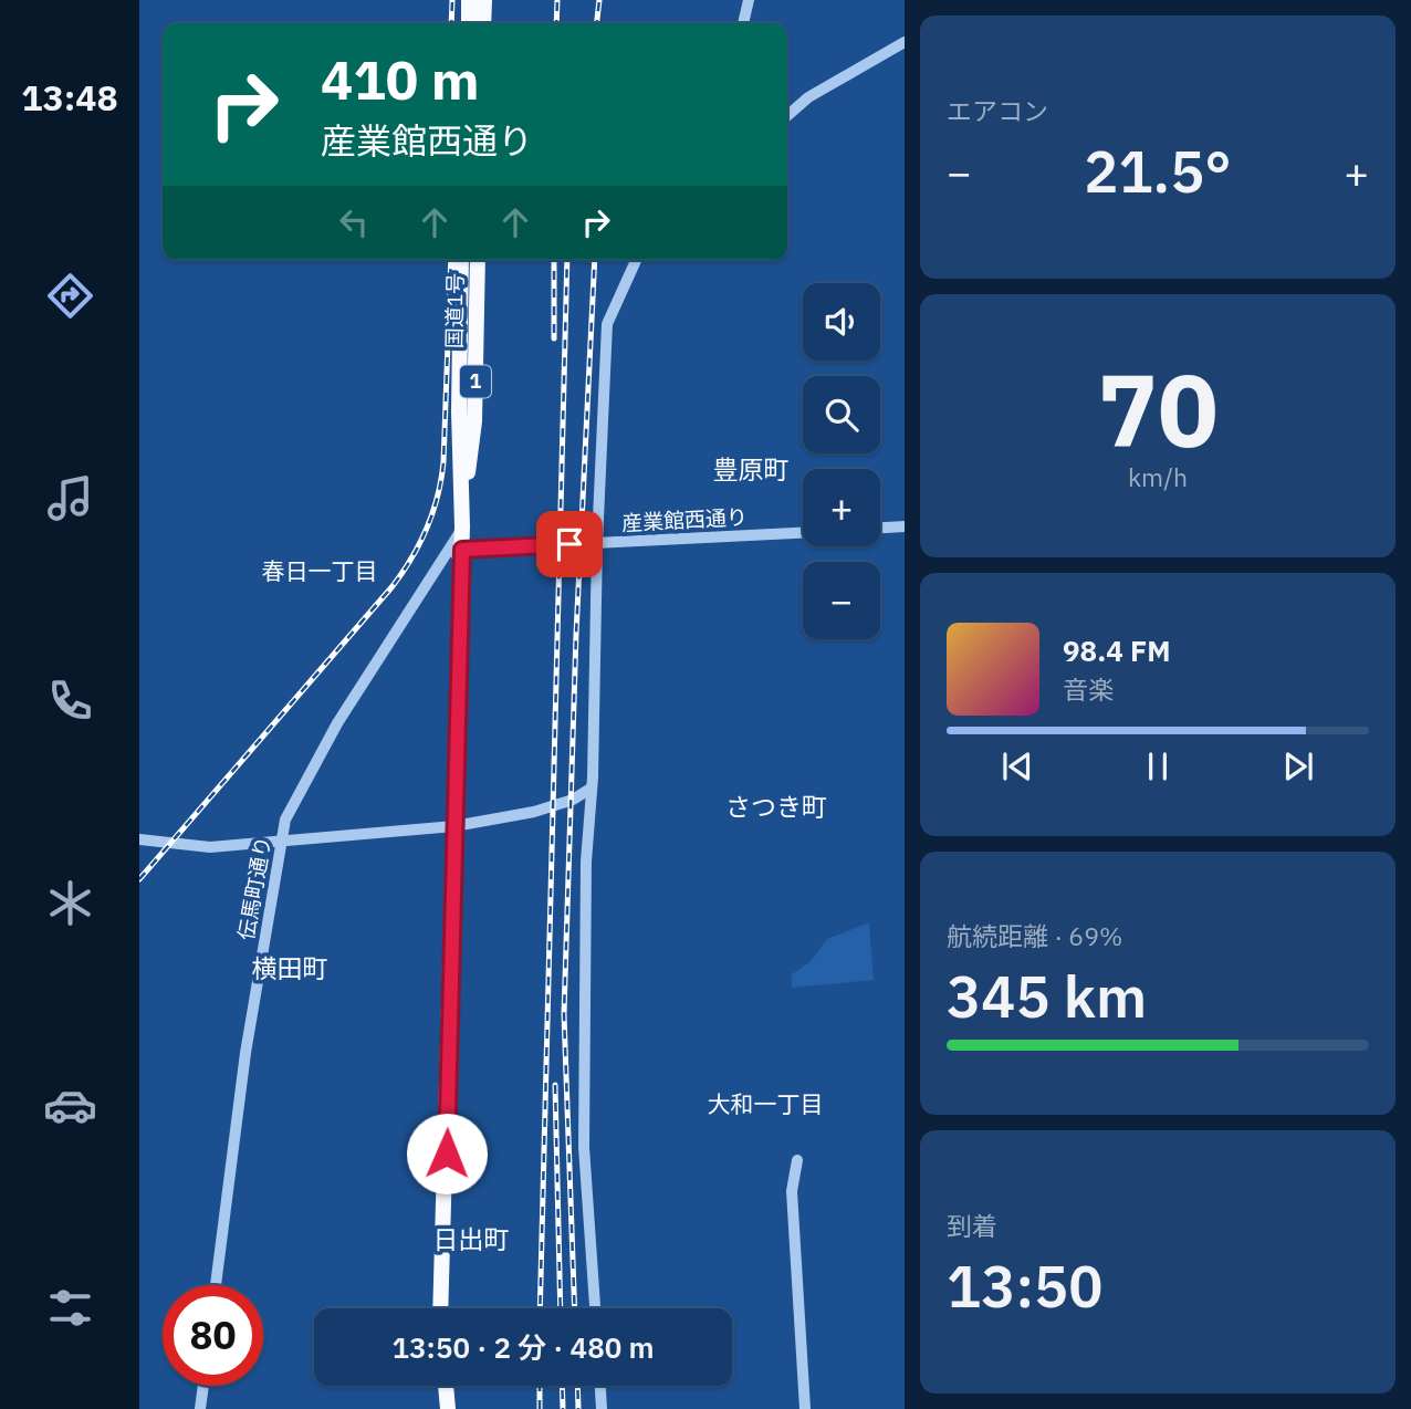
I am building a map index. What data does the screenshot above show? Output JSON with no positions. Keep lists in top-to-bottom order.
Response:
{
  "streets": {
    "highway": ["国道1号", "1"],
    "street": ["産業館西通り", "伝馬町通り"]
  },
  "crossings": [
    ["国道1号", "産業館西通り"],
    ["国道1号", "伝馬町通り"]
  ],
  "districts": [
    "豊原町",
    "春日一丁目",
    "さつき町",
    "横田町",
    "大和一丁目",
    "日出町"
  ],
  "page": {
    "tabs": "13:48",
    "tile": [
      "エアコン",
      ["70", "km/h"],
      ["航続距離 · 69%", "345 km"],
      ["到着", "13:50"]
    ],
    "turn": ["410 m", "産業館西通り"],
    "heat": ["−", "21.5°", "+"],
    "map_buttons": ["+", "−"],
    "song": ["98.4 FM", "音楽"],
    "limit": "80",
    "trip": "13:50 · 2 分 · 480 m"
  }
}
